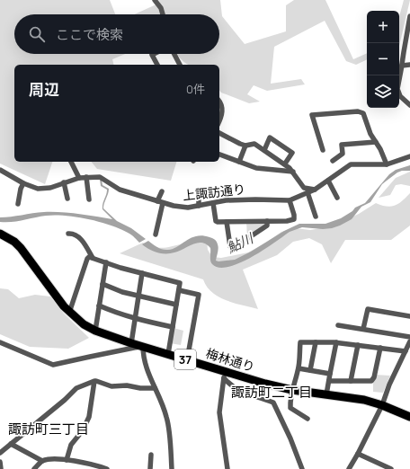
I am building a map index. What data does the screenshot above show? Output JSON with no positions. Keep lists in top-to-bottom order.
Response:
{
  "streets": {
    "main road": ["37", "梅林通り"],
    "street": ["上諏訪通り"]
  },
  "districts": ["諏訪町二丁目", "諏訪町三丁目"],
  "water": ["鮎川"],
  "page": {
    "map_buttons": ["+", "−"],
    "search": "ここで検索",
    "heading": ["周辺", "0件"]
  }
}
